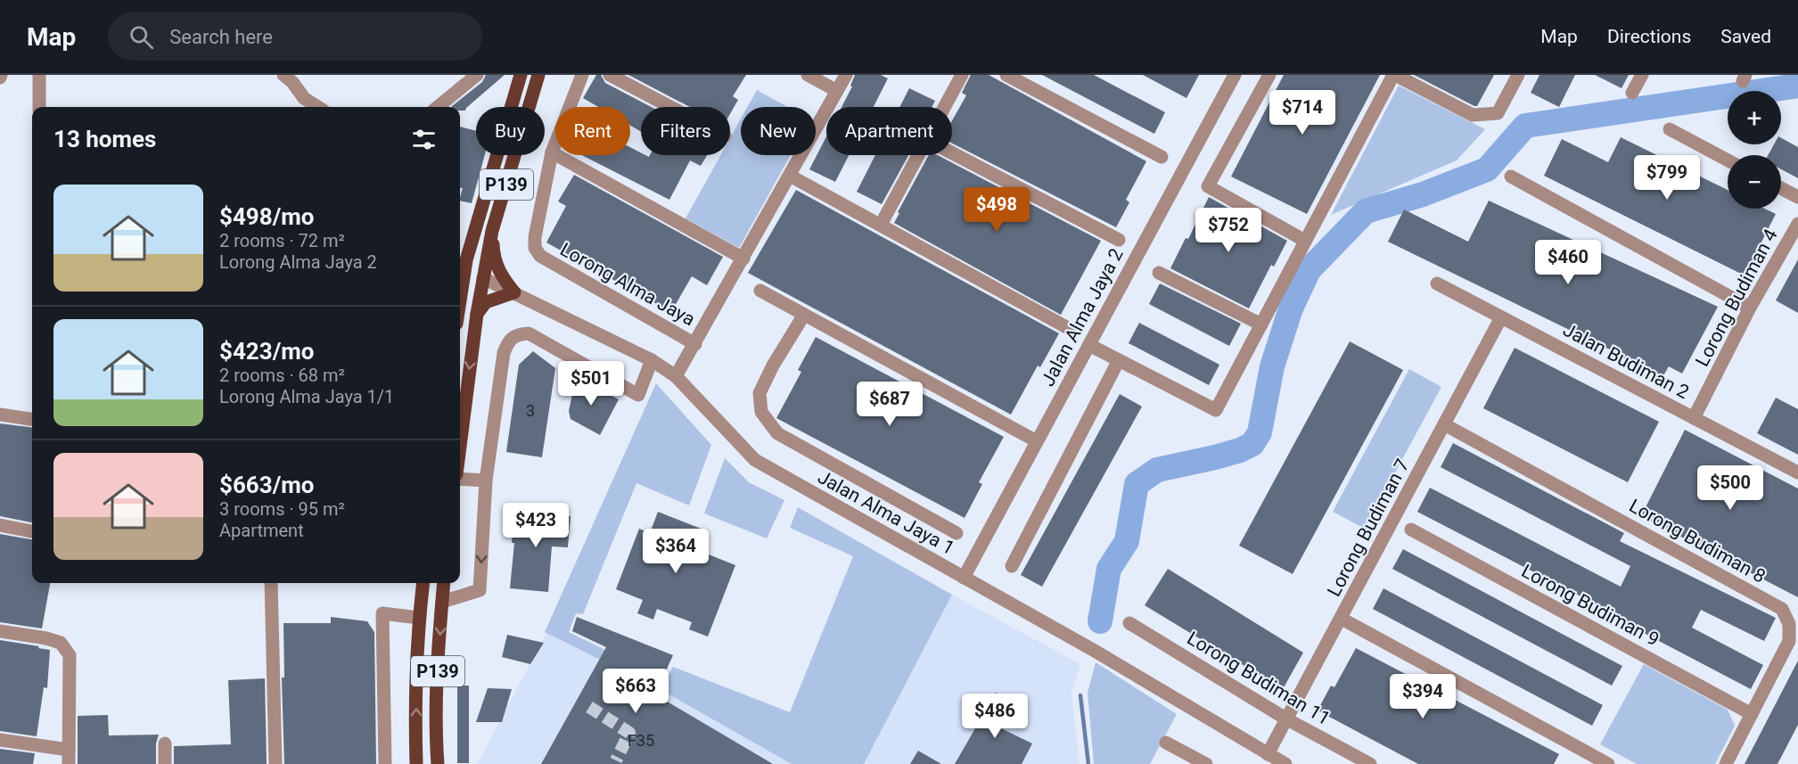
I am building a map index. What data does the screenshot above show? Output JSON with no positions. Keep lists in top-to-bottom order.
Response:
{
  "streets": {
    "main road": ["P139"],
    "street": [
      "Lorong Alma Jaya",
      "Lorong Budiman 4",
      "Jalan Alma Jaya 2",
      "Jalan Budiman 2",
      "Jalan Alma Jaya 1",
      "Lorong Budiman 7",
      "Lorong Budiman 8",
      "Lorong Budiman 9",
      "Lorong Budiman 11"
    ]
  },
  "crossings": [
    ["P139", "Jalan Alma Jaya 1"],
    ["Lorong Budiman 4", "Jalan Budiman 2"],
    ["Jalan Alma Jaya 2", "Jalan Alma Jaya 1"],
    ["Jalan Budiman 2", "Lorong Budiman 7"],
    ["Jalan Alma Jaya 1", "Lorong Budiman 7"],
    ["Lorong Budiman 7", "Lorong Budiman 8"],
    ["Lorong Budiman 7", "Lorong Budiman 11"],
    ["Lorong Budiman 8", "Lorong Budiman 9"]
  ],
  "house_numbers": ["3", "F35"],
  "page": {
    "header": "Map",
    "search": "Search here",
    "nav": ["Map", "Directions", "Saved"],
    "price": [
      "$714",
      "$799",
      "$498",
      "$752",
      "$460",
      "$501",
      "$687",
      "$500",
      "$423",
      "$364",
      "$663",
      "$394",
      "$486"
    ],
    "map_buttons": ["+", "−"],
    "chip": [
      "Buy",
      "Rent",
      "Filters",
      "New",
      "Apartment"
    ],
    "heading": "13 homes",
    "list": [
      {
        "name": "$498/mo",
        "note": "2 rooms · 72 m² · Lorong Alma Jaya 2"
      },
      {
        "name": "$423/mo",
        "note": "2 rooms · 68 m² · Lorong Alma Jaya 1/1"
      },
      {
        "name": "$663/mo",
        "note": "3 rooms · 95 m² · Apartment"
      }
    ]
  }
}
